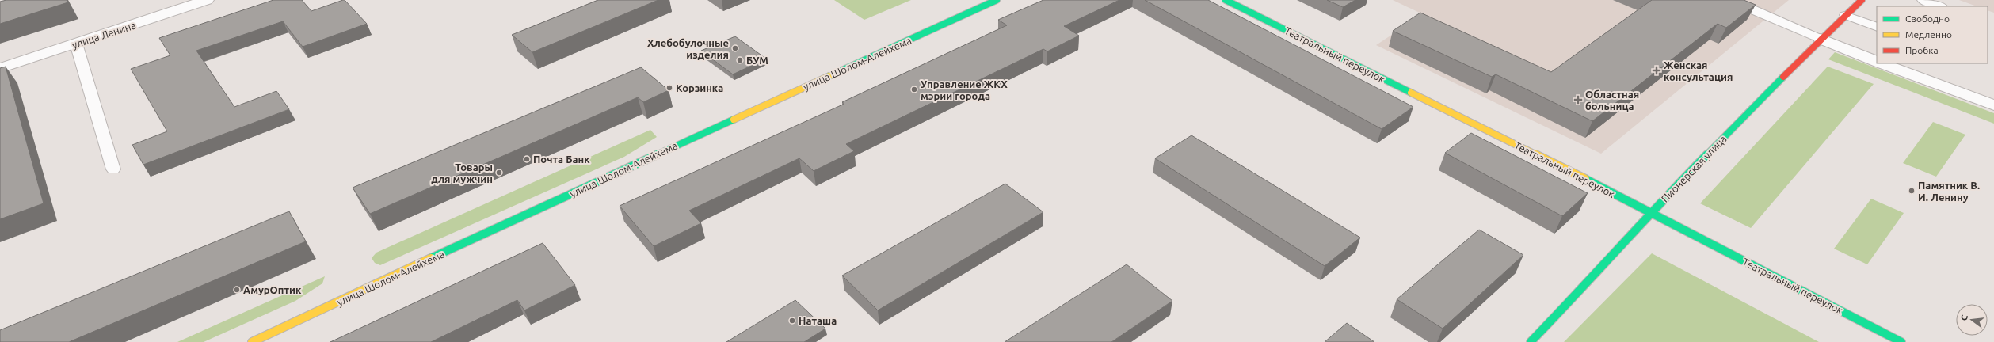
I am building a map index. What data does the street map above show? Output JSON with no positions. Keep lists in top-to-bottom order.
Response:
{
  "streets": {
    "street": [
      "улица Ленина",
      "Театральный переулок",
      "улица Шолом-Алейхема",
      "Пионерская улица"
    ]
  },
  "crossings": [
    ["Театральный переулок", "Пионерская улица"]
  ],
  "places": {
    "other": [
      "Хлебобулочные изделия",
      "БУМ",
      "Корзинка",
      "Управление ЖКХ мэрии города",
      "Почта Банк",
      "Товары для мужчин",
      "Памятник В. И. Ленину",
      "АмурОптик",
      "Наташа"
    ],
    "health": ["Женская консультация", "Областная больница"]
  },
  "legend": ["Свободно", "Медленно", "Пробка"],
  "north": "left"
}
